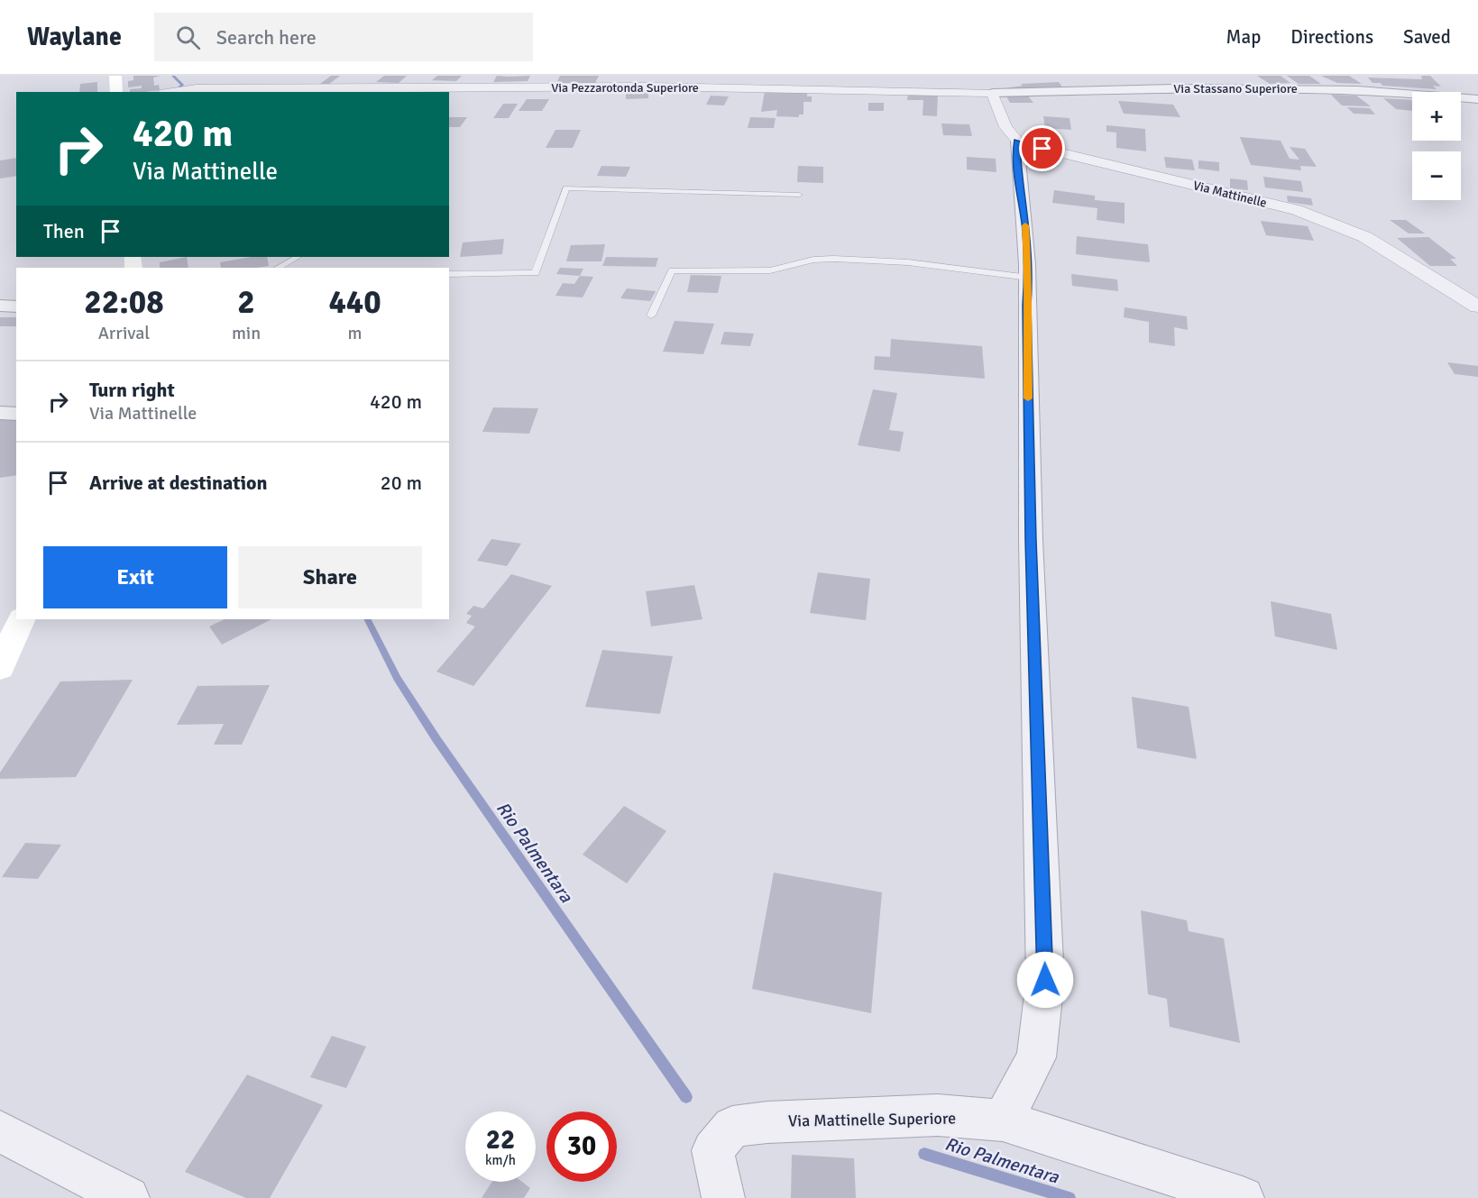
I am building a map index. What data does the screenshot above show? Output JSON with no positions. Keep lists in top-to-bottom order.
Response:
{
  "streets": {
    "street": [
      "Via Pezzarotonda Superiore",
      "Via Stassano Superiore",
      "Via Mattinelle",
      "Via Mattinelle Superiore"
    ]
  },
  "crossings": [
    ["Via Pezzarotonda Superiore", "Via Stassano Superiore"]
  ],
  "water": ["Rio Palmentara"],
  "page": {
    "header": "Waylane",
    "search": "Search here",
    "nav": ["Map", "Directions", "Saved"],
    "map_buttons": ["+", "−"],
    "turn": ["420 m", "Via Mattinelle"],
    "then": "Then",
    "eta": [
      "22:08",
      "Arrival",
      "2",
      "min",
      "440",
      "m"
    ],
    "list": [
      {
        "name": "Turn right",
        "note": "Via Mattinelle",
        "value": "420 m"
      },
      {
        "name": "Arrive at destination",
        "value": "20 m"
      }
    ],
    "buttons": ["Exit", "Share"],
    "speed": "22 km/h",
    "limit": "30"
  }
}
